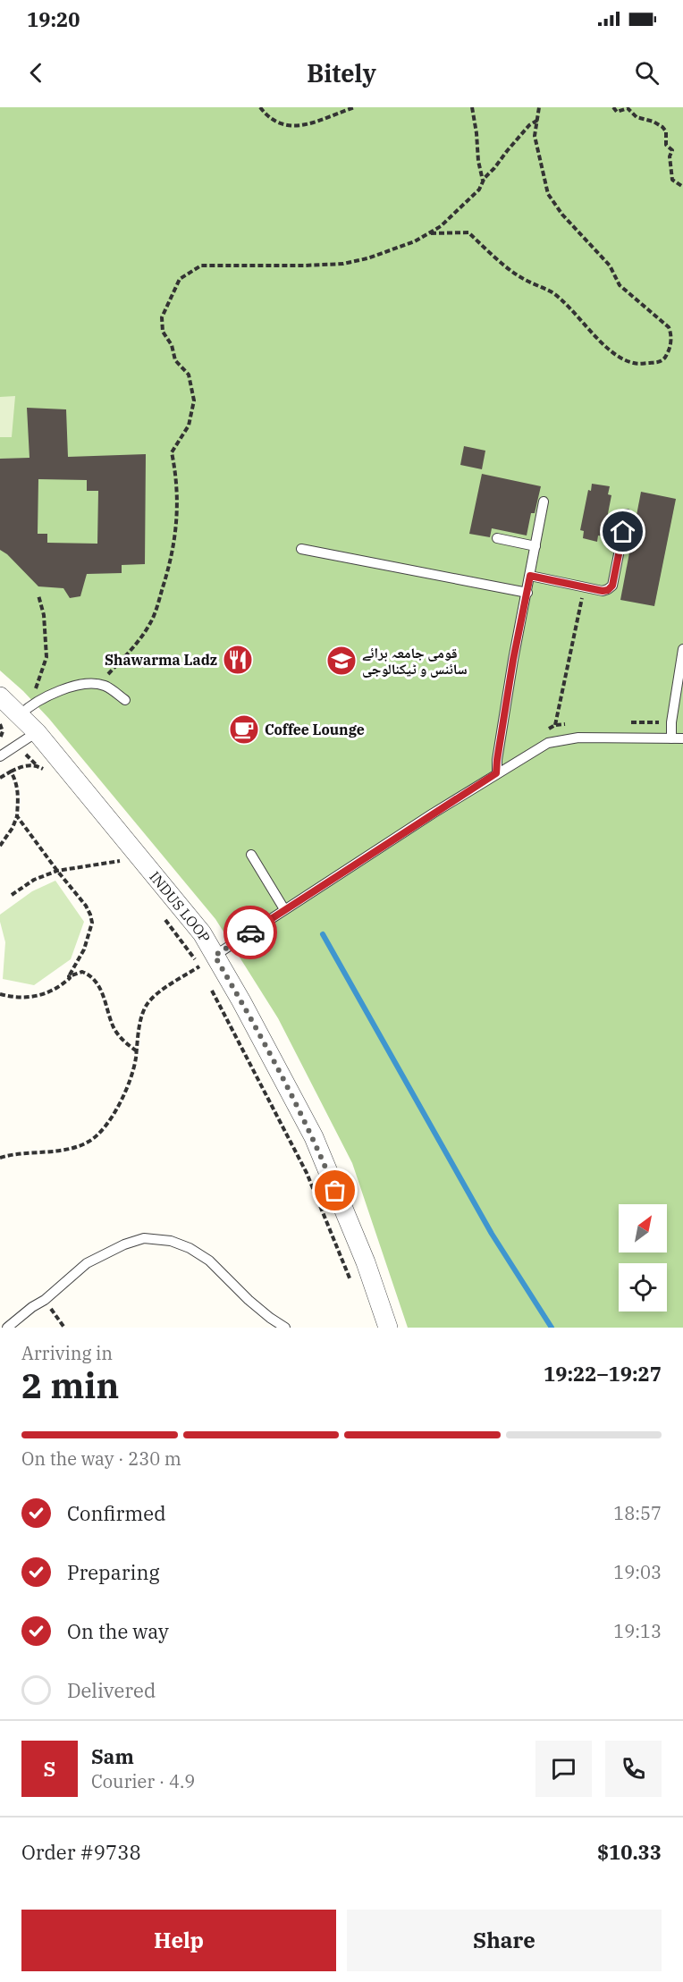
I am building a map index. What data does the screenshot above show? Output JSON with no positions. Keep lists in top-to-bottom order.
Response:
{
  "streets": {
    "street": ["INDUS LOOP"]
  },
  "places": {
    "restaurant": ["Shawarma Ladz"],
    "school or university": ["قومی جامعہ برائے سائنس و ٹیکنالوجی"],
    "cafe": ["Coffee Lounge"]
  },
  "north": "top right",
  "page": {
    "status": "19:20",
    "header": "Bitely",
    "heading": ["2 min", "Arriving in", "19:22–19:27"],
    "panel": [
      "Sam",
      "Courier · 4.9",
      "Order #9738",
      "$10.33"
    ],
    "bar": "On the way · 230 m",
    "list": [
      ["Confirmed", "18:57"],
      ["Preparing", "19:03"],
      ["On the way", "19:13"],
      "Delivered"
    ],
    "round": "S",
    "buttons": ["Help", "Share"]
  }
}
